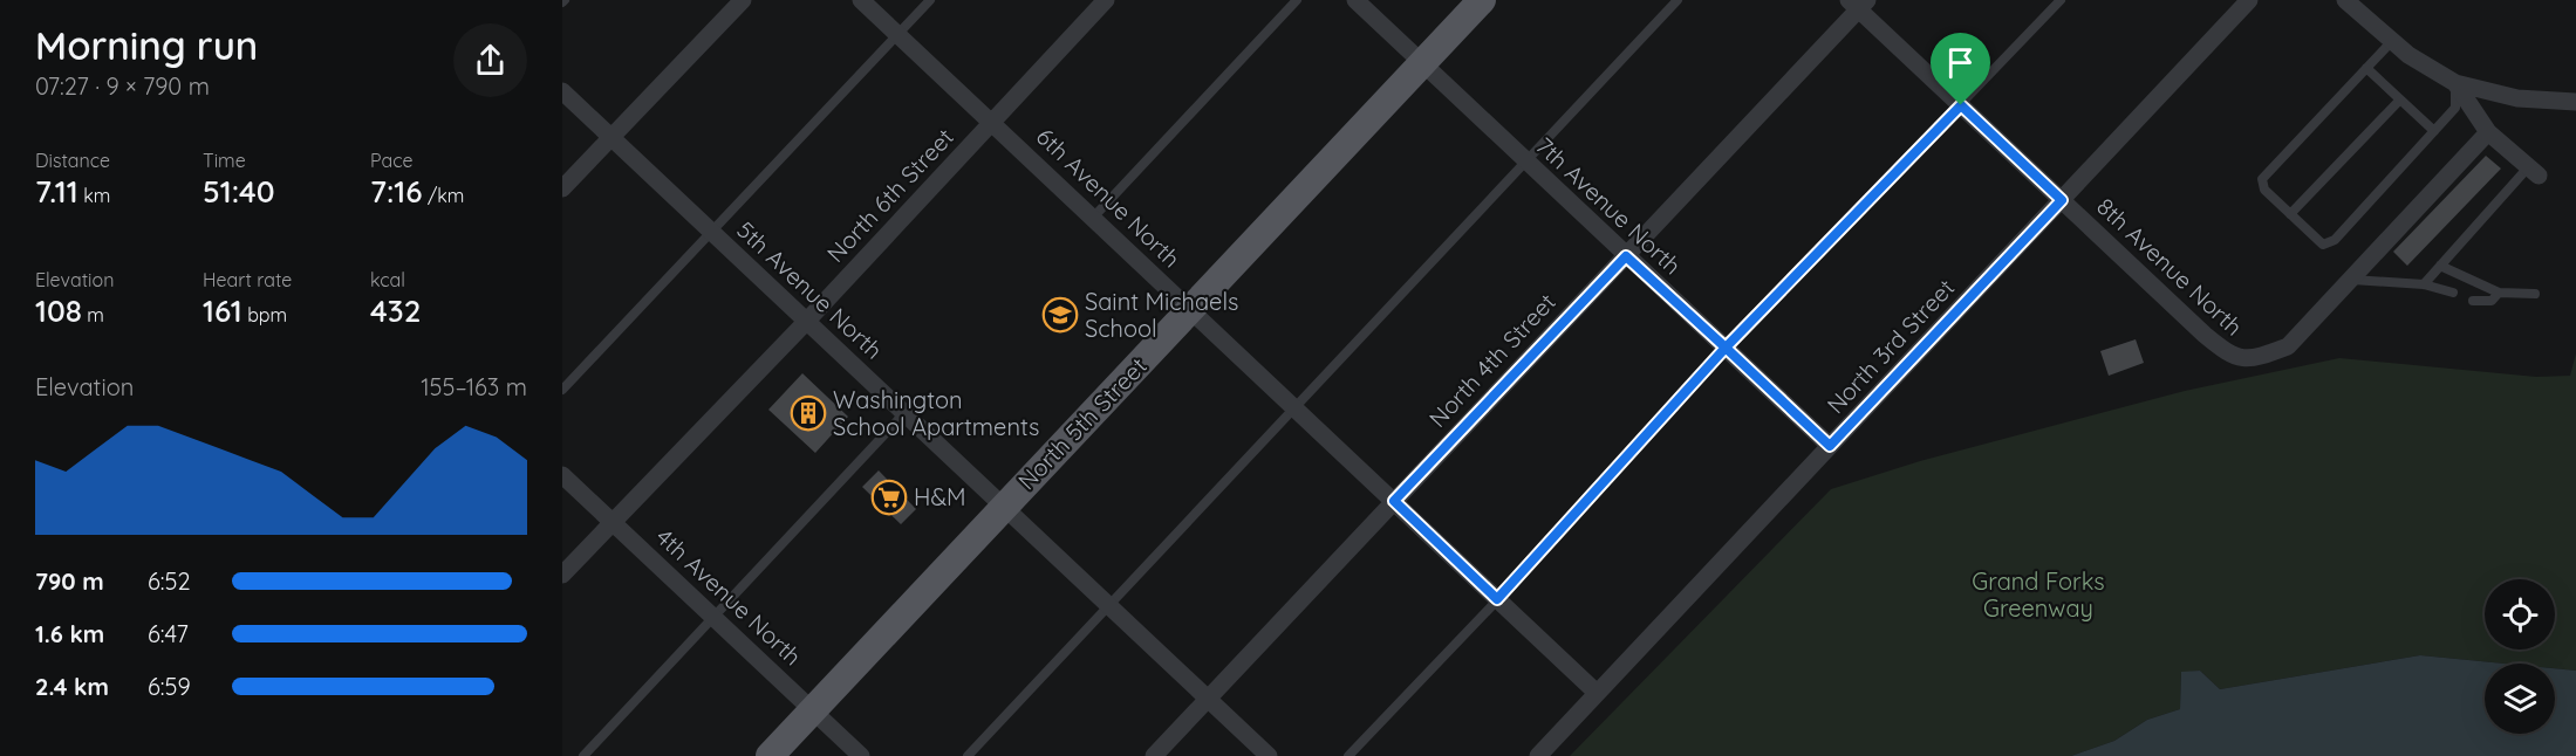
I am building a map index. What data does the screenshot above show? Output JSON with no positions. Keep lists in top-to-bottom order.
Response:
{
  "streets": {
    "main road": ["North 5th Street"],
    "street": [
      "North 6th Street",
      "6th Avenue North",
      "7th Avenue North",
      "8th Avenue North",
      "5th Avenue North",
      "North 3rd Street",
      "North 4th Street",
      "4th Avenue North"
    ]
  },
  "crossings": [
    ["North 6th Street", "6th Avenue North"],
    ["North 6th Street", "5th Avenue North"],
    ["North 6th Street", "4th Avenue North"],
    ["6th Avenue North", "North 3rd Street"],
    ["6th Avenue North", "North 4th Street"],
    ["6th Avenue North", "North 5th Street"],
    ["7th Avenue North", "North 3rd Street"],
    ["7th Avenue North", "North 4th Street"],
    ["7th Avenue North", "North 5th Street"],
    ["8th Avenue North", "North 3rd Street"],
    ["8th Avenue North", "North 4th Street"],
    ["5th Avenue North", "North 4th Street"],
    ["5th Avenue North", "North 5th Street"],
    ["North 5th Street", "4th Avenue North"]
  ],
  "parks": ["Grand Forks Greenway"],
  "places": {
    "school or university": ["Saint Michaels School"],
    "building": ["Washington School Apartments"],
    "supermarket": ["H&M"]
  },
  "page": {
    "heading": ["Morning run", "07:27 · 9 × 790 m"],
    "stats": [
      ["Distance", "7.11 km"],
      ["Time", "51:40"],
      ["Pace", "7:16 /km"],
      ["Elevation", "108 m"],
      ["Heart rate", "161 bpm"],
      ["kcal", "432"]
    ],
    "chart": ["Elevation", "155–163 m"],
    "list": [
      {
        "name": "790 m",
        "note": "6:52"
      },
      {
        "name": "1.6 km",
        "note": "6:47"
      },
      {
        "name": "2.4 km",
        "note": "6:59"
      }
    ]
  }
}
